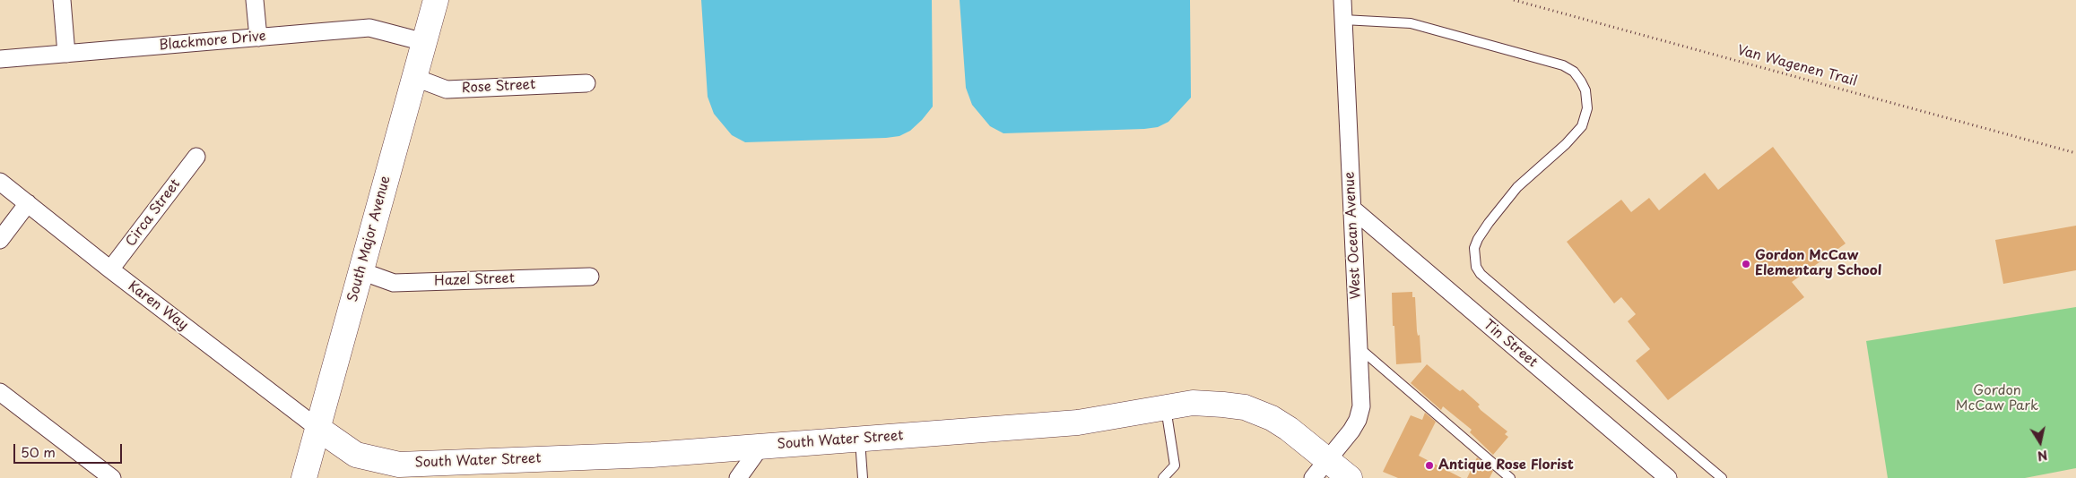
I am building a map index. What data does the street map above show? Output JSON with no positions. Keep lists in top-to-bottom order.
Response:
{
  "streets": {
    "main road": ["South Major Avenue", "South Water Street"],
    "street": [
      "Blackmore Drive",
      "Rose Street",
      "Circa Street",
      "West Ocean Avenue",
      "Hazel Street",
      "Karen Way",
      "Tin Street"
    ],
    "path": ["Van Wagenen Trail"]
  },
  "crossings": [
    ["Blackmore Drive", "South Major Avenue"],
    ["Rose Street", "South Major Avenue"],
    ["Circa Street", "Karen Way"],
    ["West Ocean Avenue", "Tin Street"],
    ["West Ocean Avenue", "South Water Street"],
    ["South Major Avenue", "Hazel Street"],
    ["South Major Avenue", "Karen Way"],
    ["South Major Avenue", "South Water Street"],
    ["Karen Way", "South Water Street"]
  ],
  "parks": ["Gordon McCaw Park"],
  "places": ["Gordon McCaw Elementary School", "Antique Rose Florist"],
  "scale_bar": "50 m",
  "north": "bottom"
}
